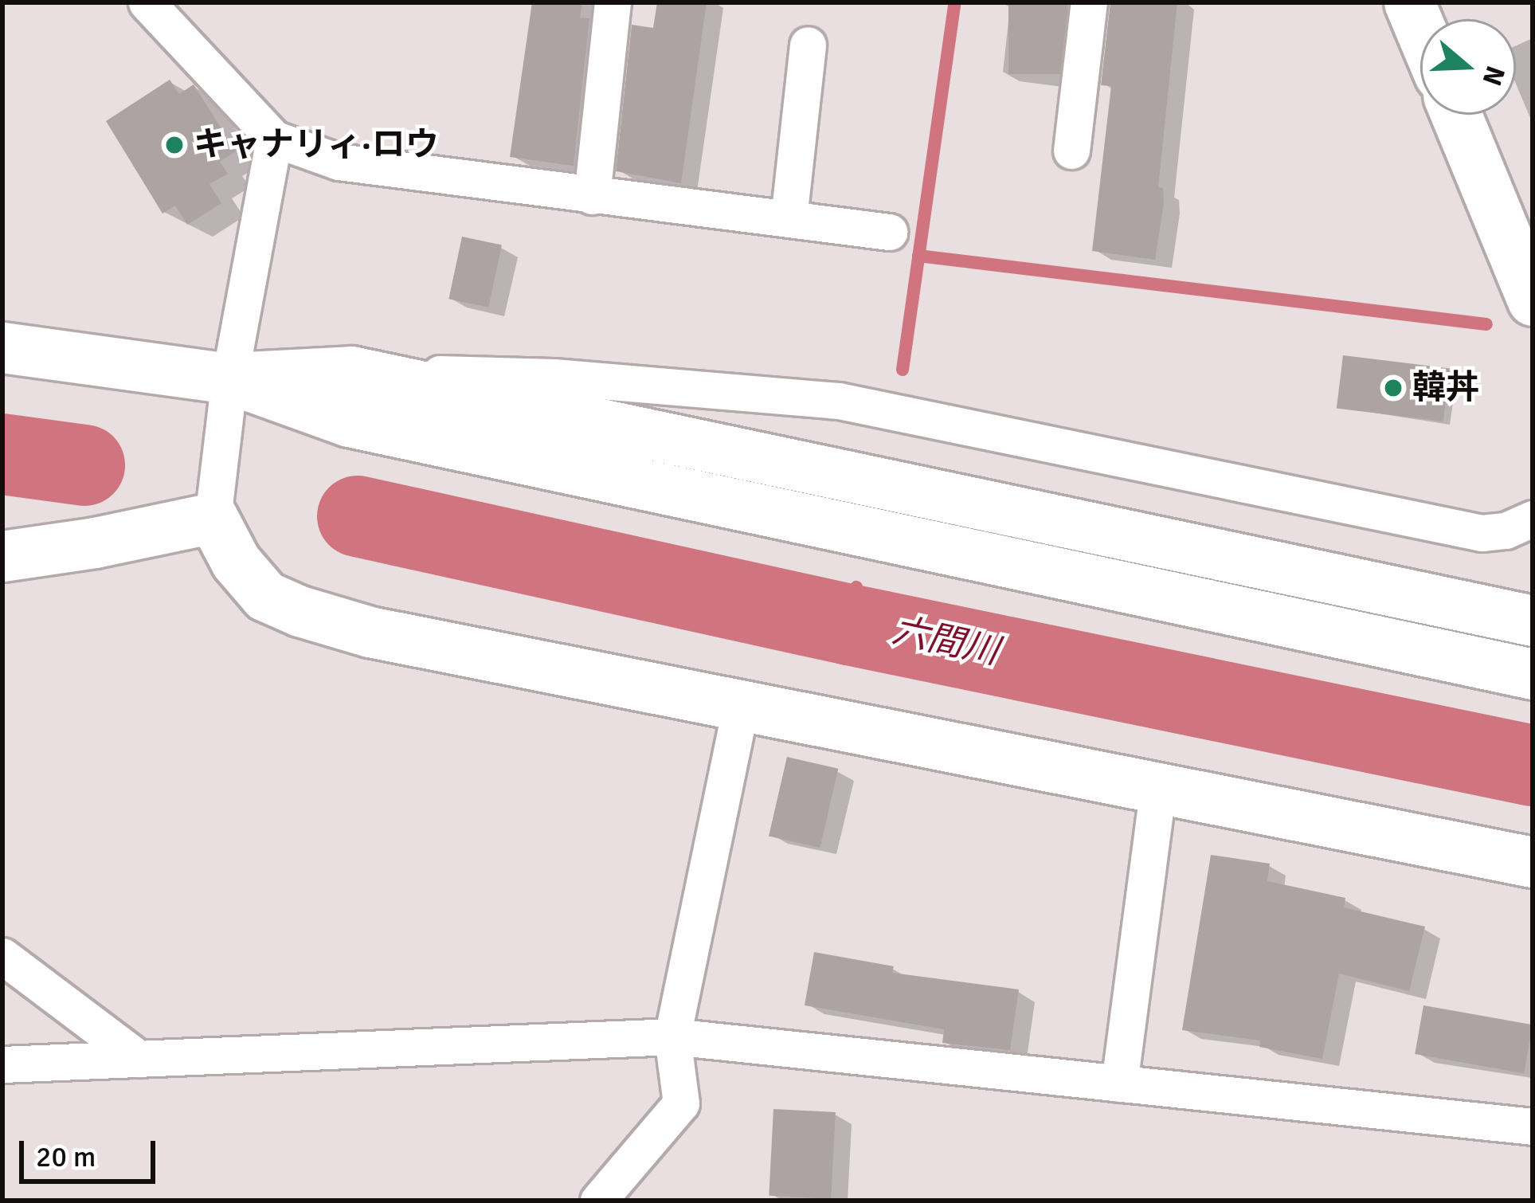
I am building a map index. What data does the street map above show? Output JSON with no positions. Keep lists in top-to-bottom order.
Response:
{
  "water": ["六間川"],
  "places": ["キャナリィ·ロウ", "韓丼"],
  "scale_bar": "20 m",
  "north": "right"
}
